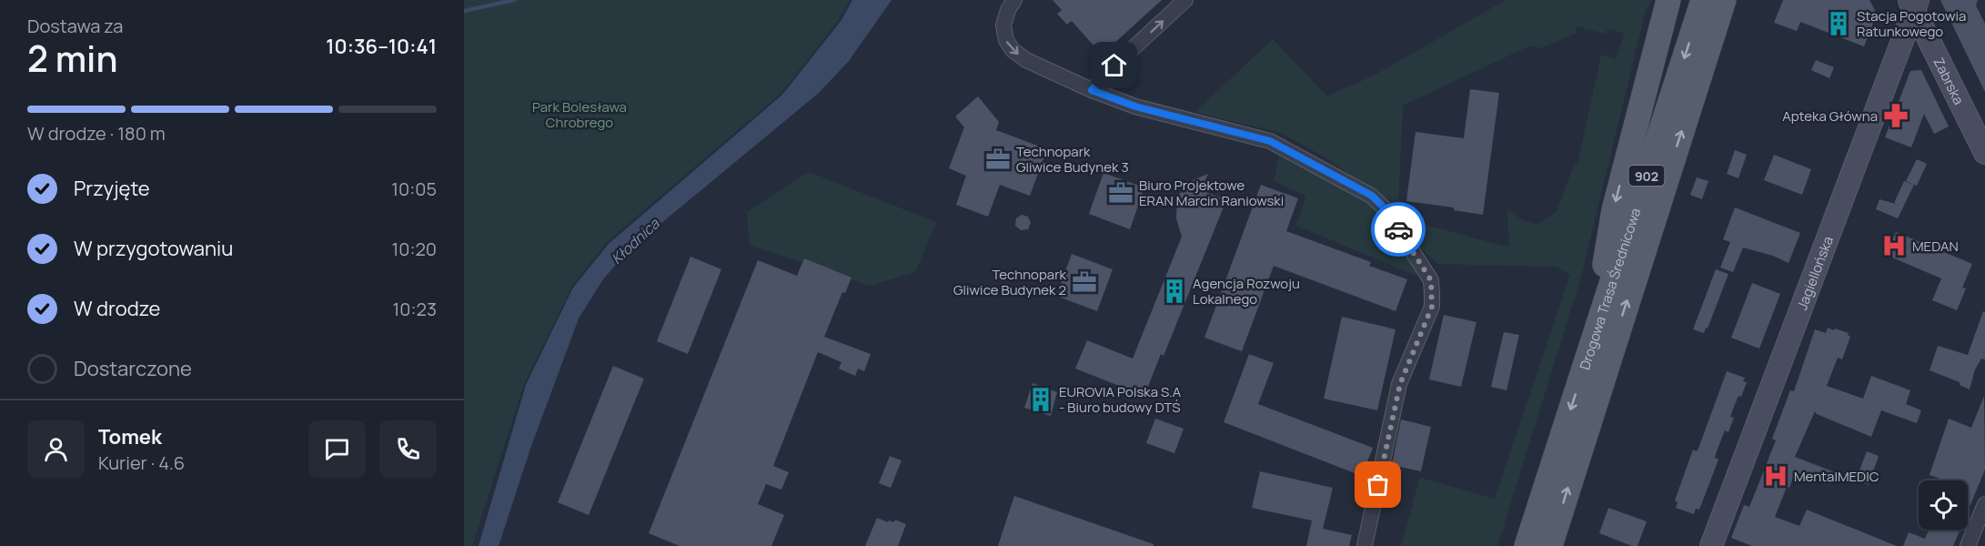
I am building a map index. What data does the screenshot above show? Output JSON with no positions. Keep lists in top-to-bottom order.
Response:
{
  "streets": {
    "main road": ["902", "Drogowa Trasa Średnicowa"],
    "street": ["Zabrska", "Jagiellońska"]
  },
  "crossings": [
    ["Zabrska", "Jagiellońska"]
  ],
  "water": ["Kłodnica"],
  "parks": ["Park Bolesława Chrobrego"],
  "places": {
    "building": ["Stacja Pogotowia Ratunkowego", "Agencja Rozwoju Lokalnego", "EUROVIA Polska S.A - Biuro budowy DTŚ"],
    "pharmacy": ["Apteka Główna"],
    "office": ["Technopark Gliwice Budynek 3", "Biuro Projektowe ERAN Marcin Raniowski", "Technopark Gliwice Budynek 2"],
    "hospital": ["MEDAN", "MentalMEDIC"]
  },
  "page": {
    "heading": ["2 min", "Dostawa za", "10:36–10:41"],
    "panel": ["Tomek", "Kurier · 4.6"],
    "bar": "W drodze · 180 m",
    "list": [
      ["Przyjęte", "10:05"],
      ["W przygotowaniu", "10:20"],
      ["W drodze", "10:23"],
      "Dostarczone"
    ]
  }
}
